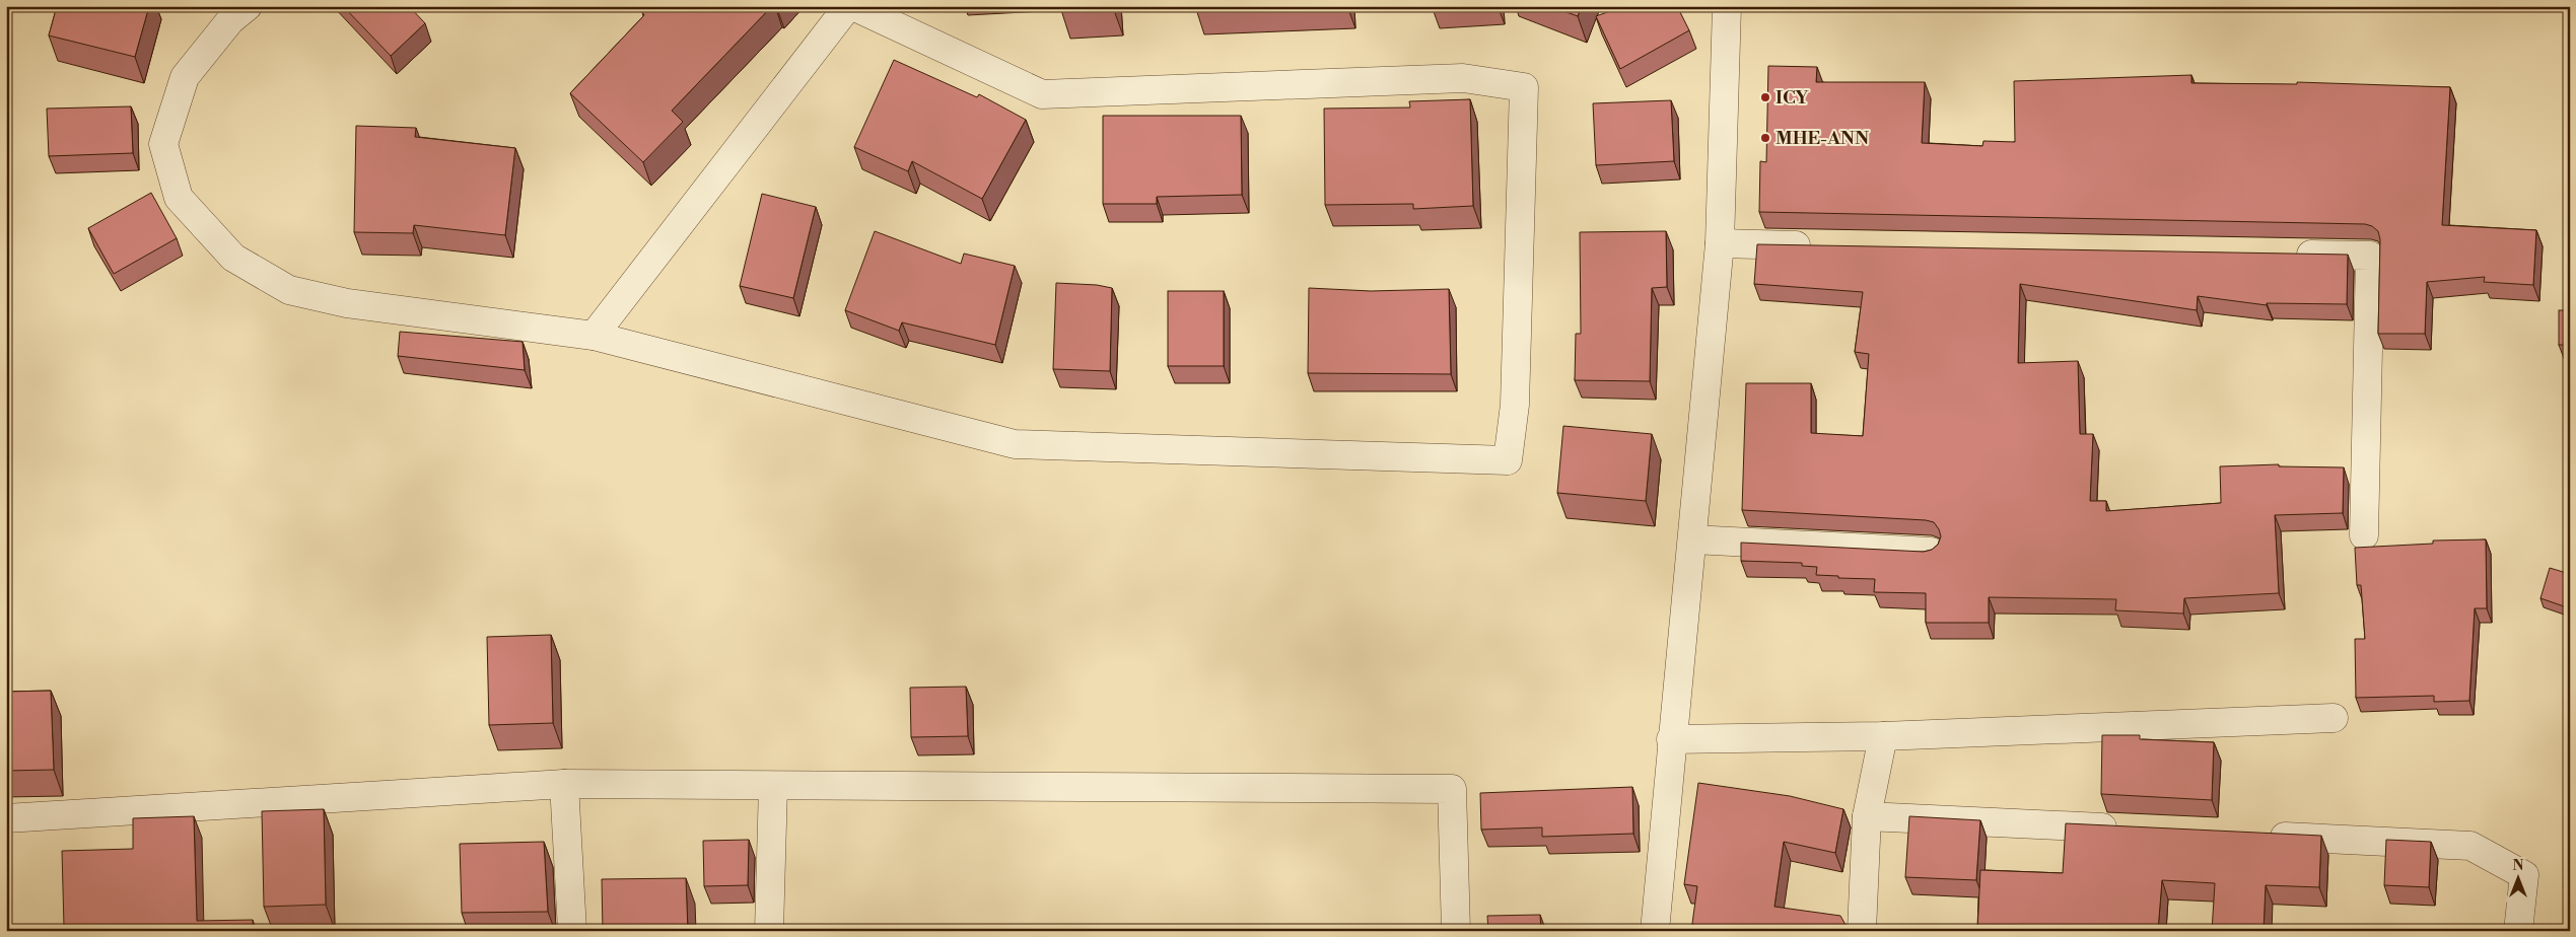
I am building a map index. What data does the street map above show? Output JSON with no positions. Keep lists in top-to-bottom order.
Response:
{
  "places": ["ICY", "MHE-ANN"],
  "north": "top"
}
